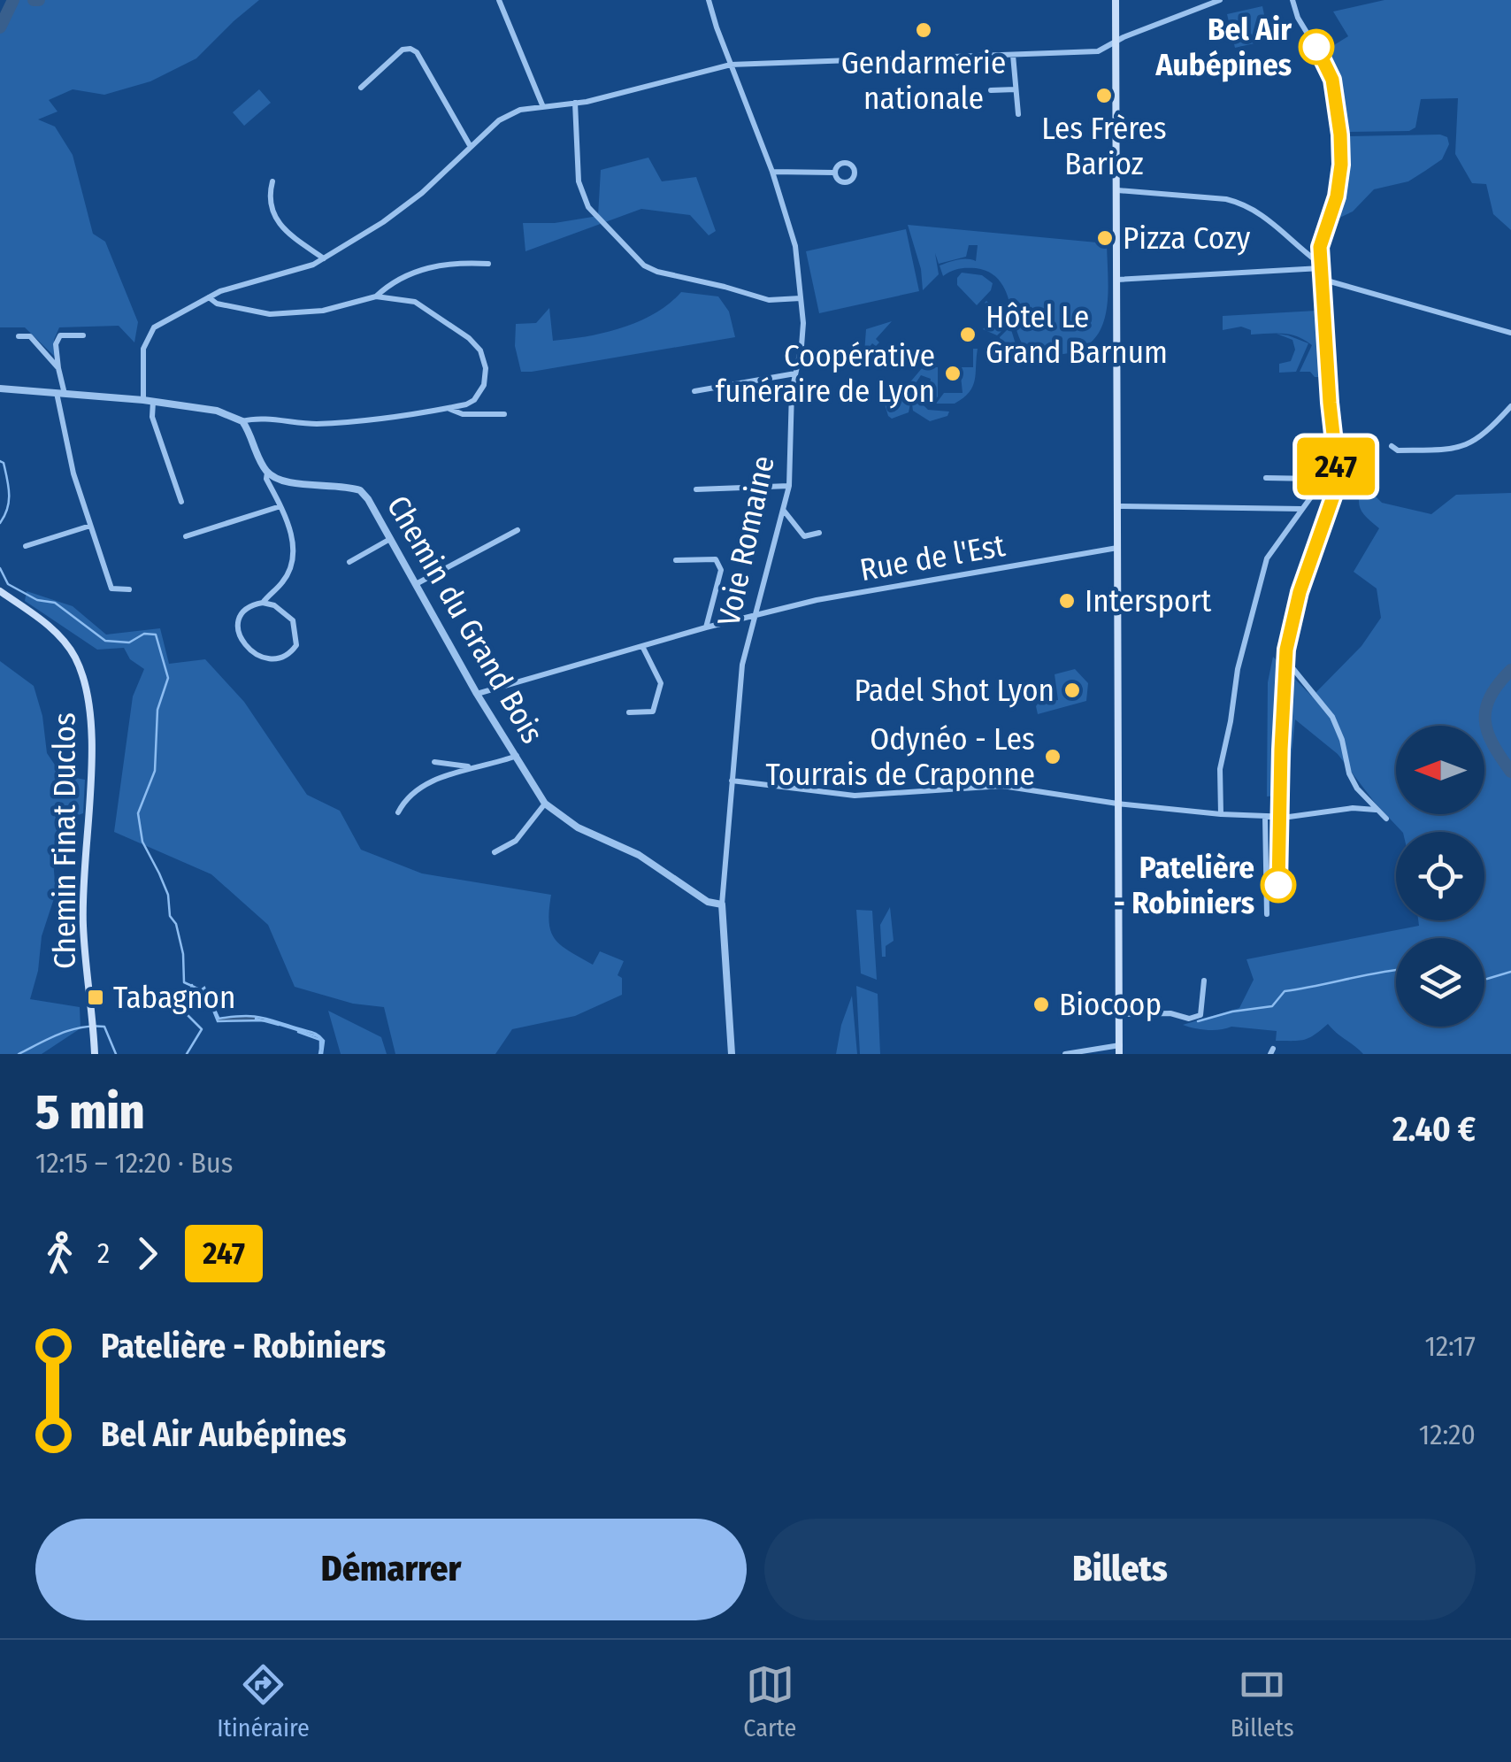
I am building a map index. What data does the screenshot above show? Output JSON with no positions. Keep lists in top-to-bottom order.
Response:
{
  "streets": {
    "main road": ["Chemin Finat Duclos"],
    "street": ["Voie Romaine", "Rue de l'Est", "Chemin du Grand Bois"]
  },
  "crossings": [
    ["Voie Romaine", "Rue de l'Est"],
    ["Voie Romaine", "Chemin du Grand Bois"],
    ["Rue de l'Est", "Chemin du Grand Bois"]
  ],
  "places": {
    "other": [
      "Gendarmerie nationale",
      "Bel Air Aubépines",
      "Les Frères Barioz",
      "Pizza Cozy",
      "Hôtel Le Grand Barnum",
      "Coopérative funéraire de Lyon",
      "Intersport",
      "Padel Shot Lyon",
      "Odynéo - Les Tourrais de Craponne",
      "Patelière - Robiniers",
      "Biocoop"
    ],
    "transit": ["Tabagnon"]
  },
  "lines": ["bus line 247"],
  "north": "left",
  "page": {
    "on_map": "247",
    "heading": ["5 min", "12:15 – 12:20 · Bus", "2.40 €"],
    "legs": ["2", "247"],
    "list": [
      {
        "name": "Patelière - Robiniers",
        "value": "12:17"
      },
      {
        "name": "Bel Air Aubépines",
        "value": "12:20"
      }
    ],
    "buttons": ["Démarrer", "Billets"],
    "tabs": ["Itinéraire", "Carte", "Billets"]
  }
}
